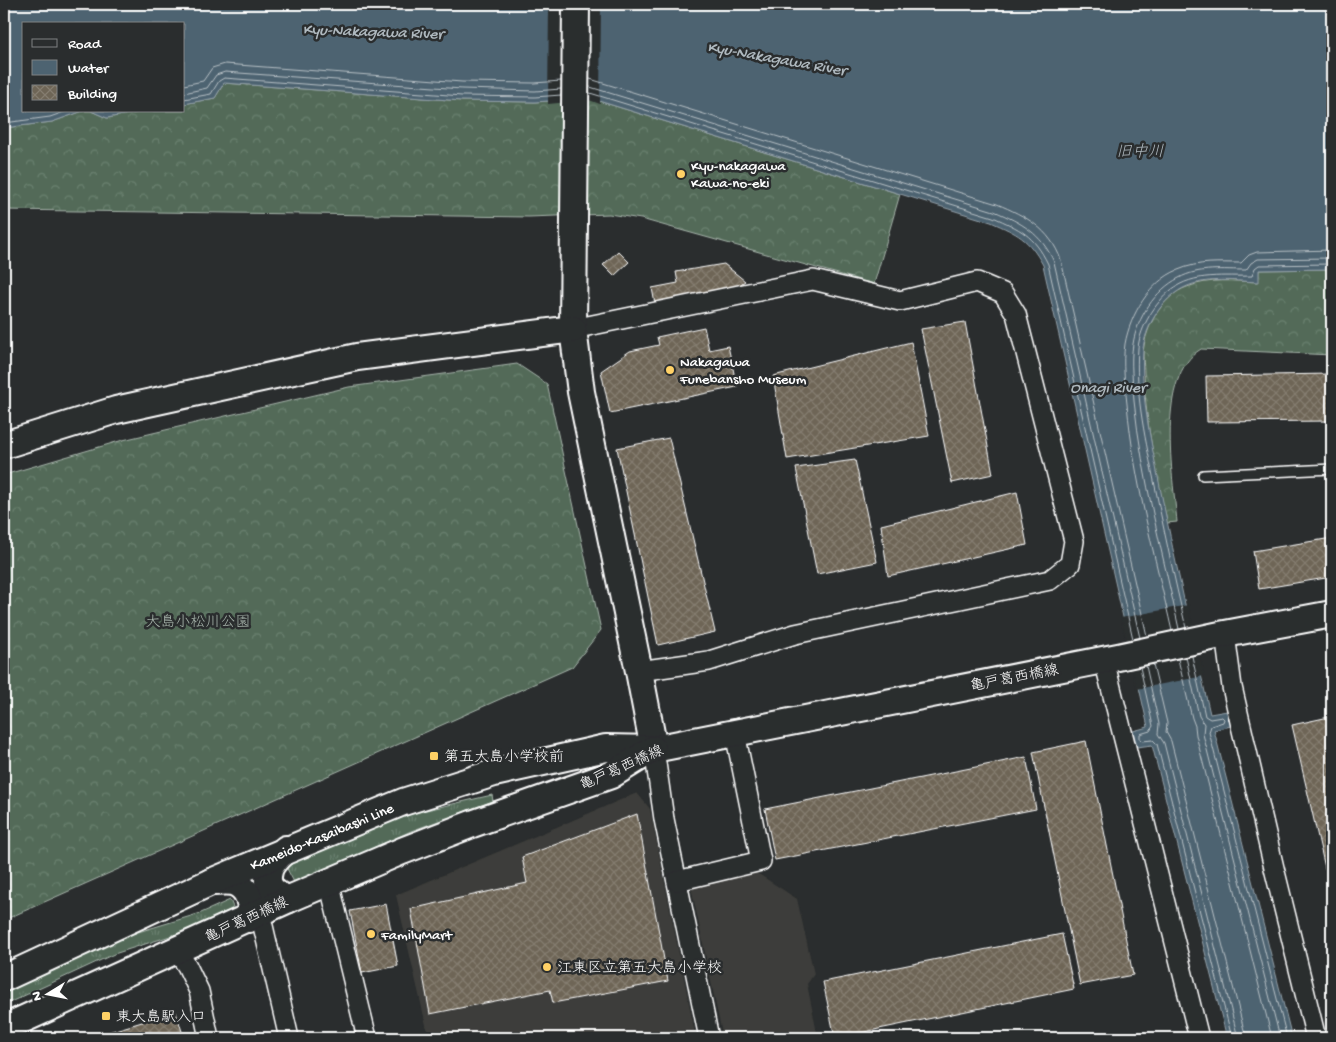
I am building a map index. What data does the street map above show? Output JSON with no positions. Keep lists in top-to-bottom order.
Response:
{
  "streets": {
    "main road": ["亀戸葛西橋線", "Kameido-Kasaibashi Line"]
  },
  "crossings": [
    ["亀戸葛西橋線", "Kameido-Kasaibashi Line"]
  ],
  "water": ["Kyu-Nakagawa River", "旧中川", "Onagi River"],
  "parks": ["大島小松川公園"],
  "places": {
    "other": [
      "Kyu-nakagawa Kawa-no-eki",
      "Nakagawa Funebansho Museum",
      "FamilyMart",
      "江東区立第五大島小学校"
    ],
    "transit": ["第五大島小学校前", "東大島駅入口"]
  },
  "legend": ["Road", "Water", "Building"],
  "north": "left"
}
